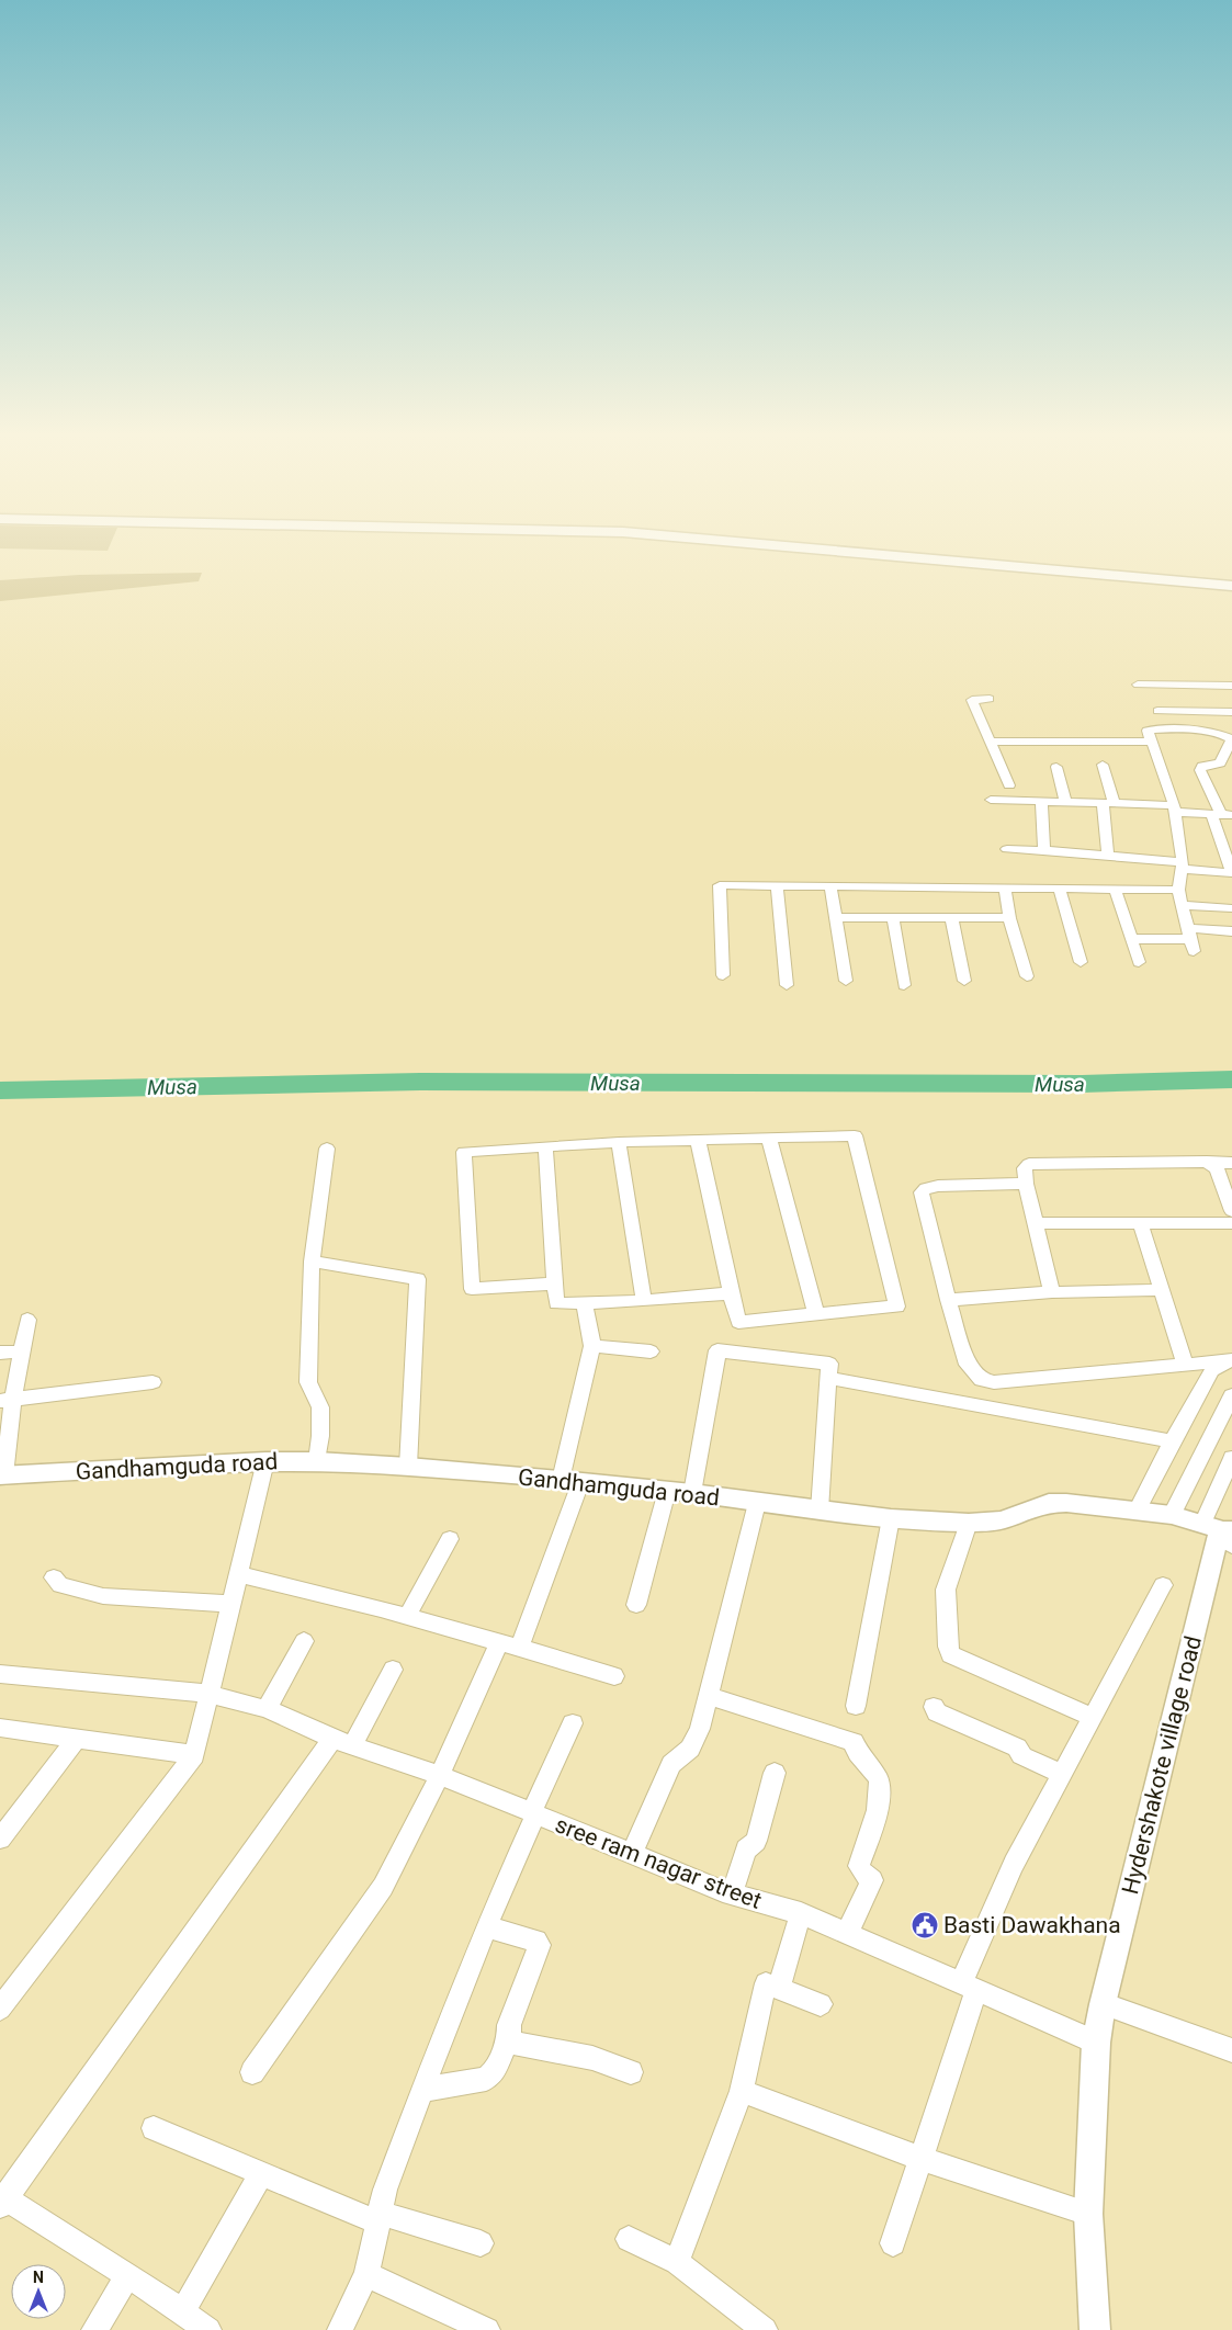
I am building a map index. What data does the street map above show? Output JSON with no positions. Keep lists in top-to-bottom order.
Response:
{
  "streets": {
    "street": ["Gandhamguda road", "Hydershakote village road", "sree ram nagar street"]
  },
  "crossings": [
    ["Gandhamguda road", "Hydershakote village road"],
    ["Hydershakote village road", "sree ram nagar street"]
  ],
  "water": ["Musa"],
  "places": {
    "public building": ["Basti Dawakhana"]
  },
  "north": "top"
}
